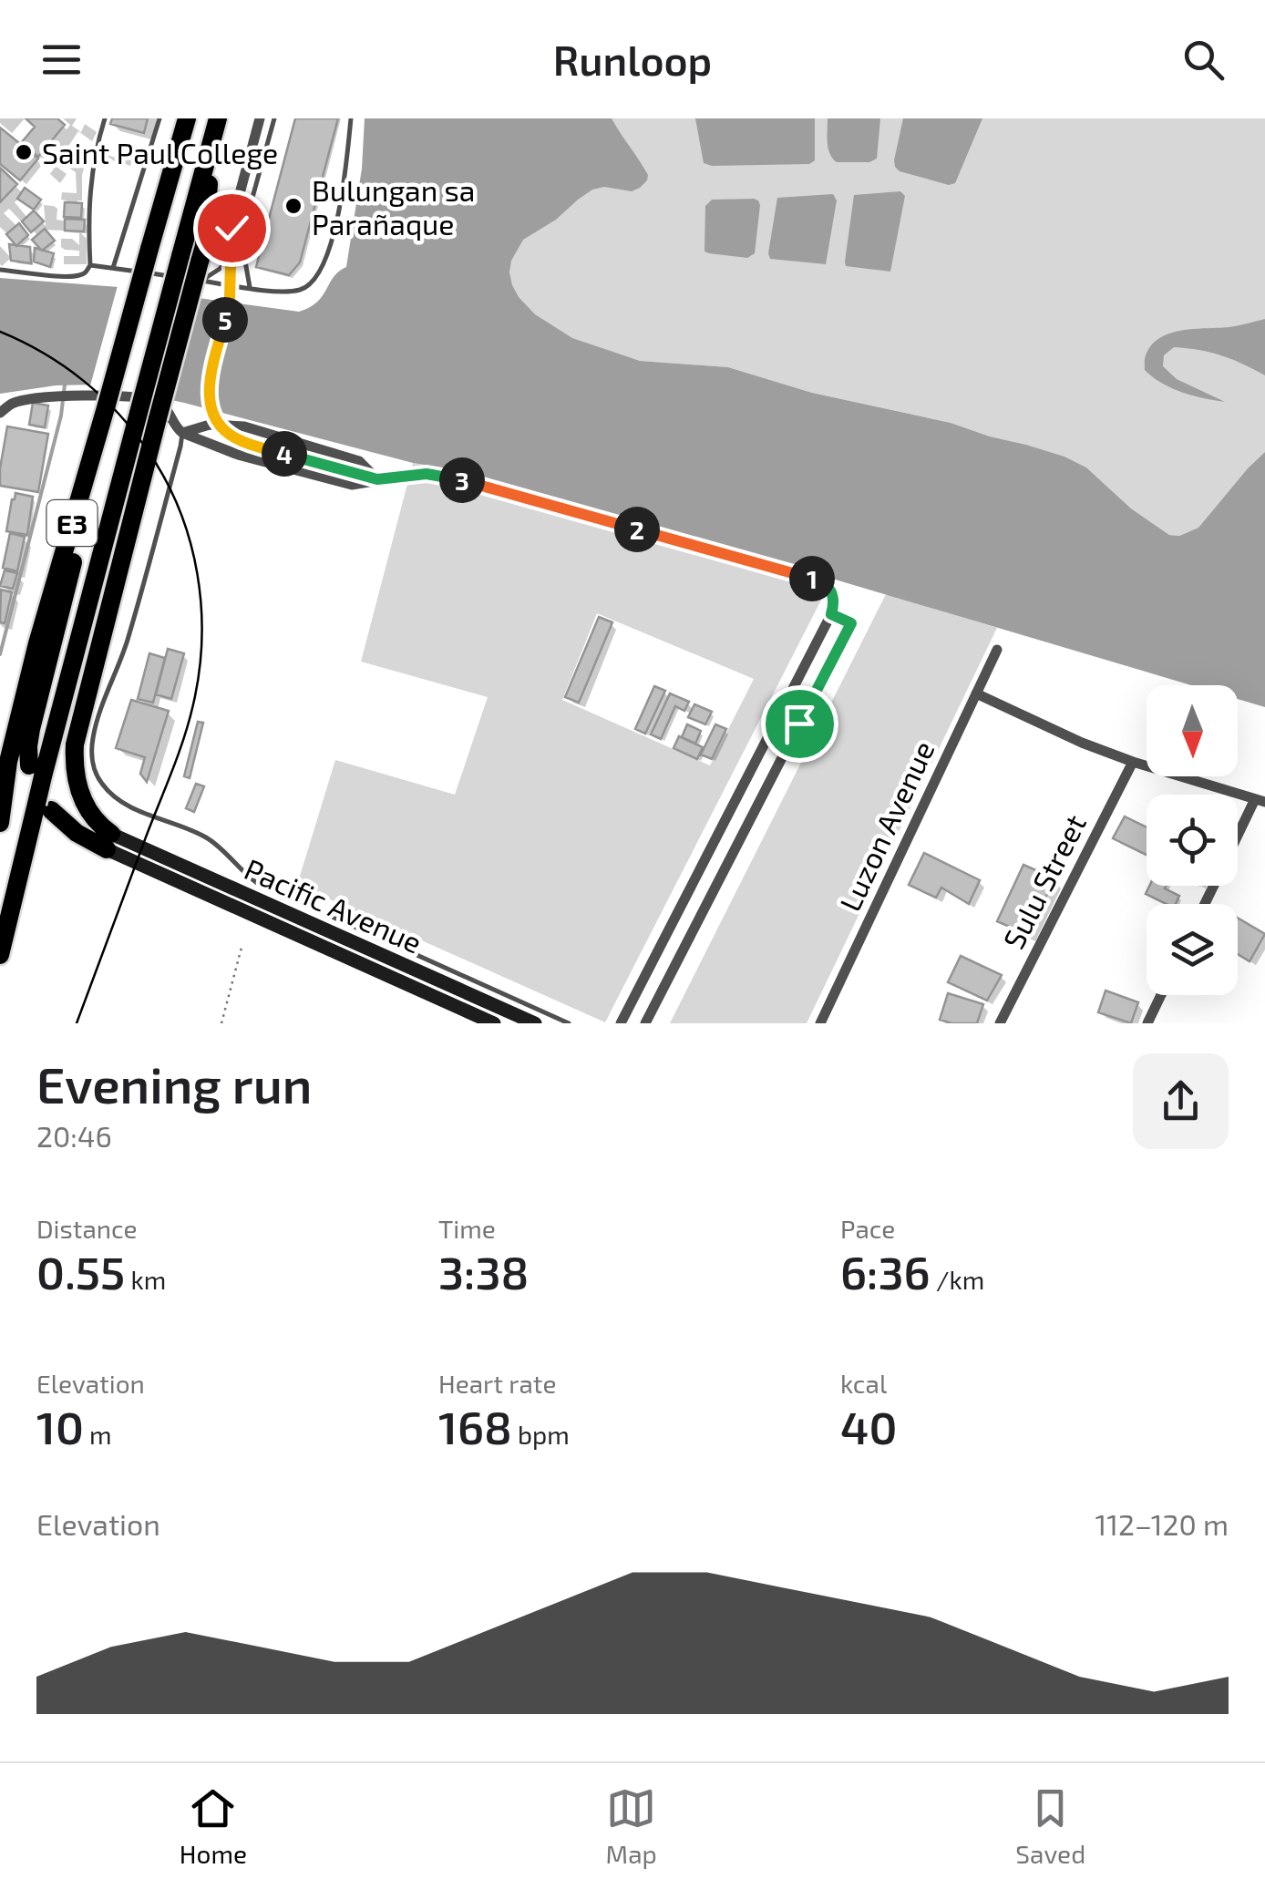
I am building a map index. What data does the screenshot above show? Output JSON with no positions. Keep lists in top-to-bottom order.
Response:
{
  "streets": {
    "highway": ["E3"],
    "main road": ["Pacific Avenue"],
    "street": ["Luzon Avenue", "Sulu Street"]
  },
  "places": ["Saint Paul College", "Bulungan sa Parañaque"],
  "north": "bottom",
  "page": {
    "header": "Runloop",
    "pins": [
      "5",
      "4",
      "3",
      "2",
      "1"
    ],
    "heading": ["Evening run", "20:46"],
    "stats": [
      ["Distance", "0.55 km"],
      ["Time", "3:38"],
      ["Pace", "6:36 /km"],
      ["Elevation", "10 m"],
      ["Heart rate", "168 bpm"],
      ["kcal", "40"]
    ],
    "chart": ["Elevation", "112–120 m"],
    "tabs": ["Home", "Map", "Saved"]
  }
}
